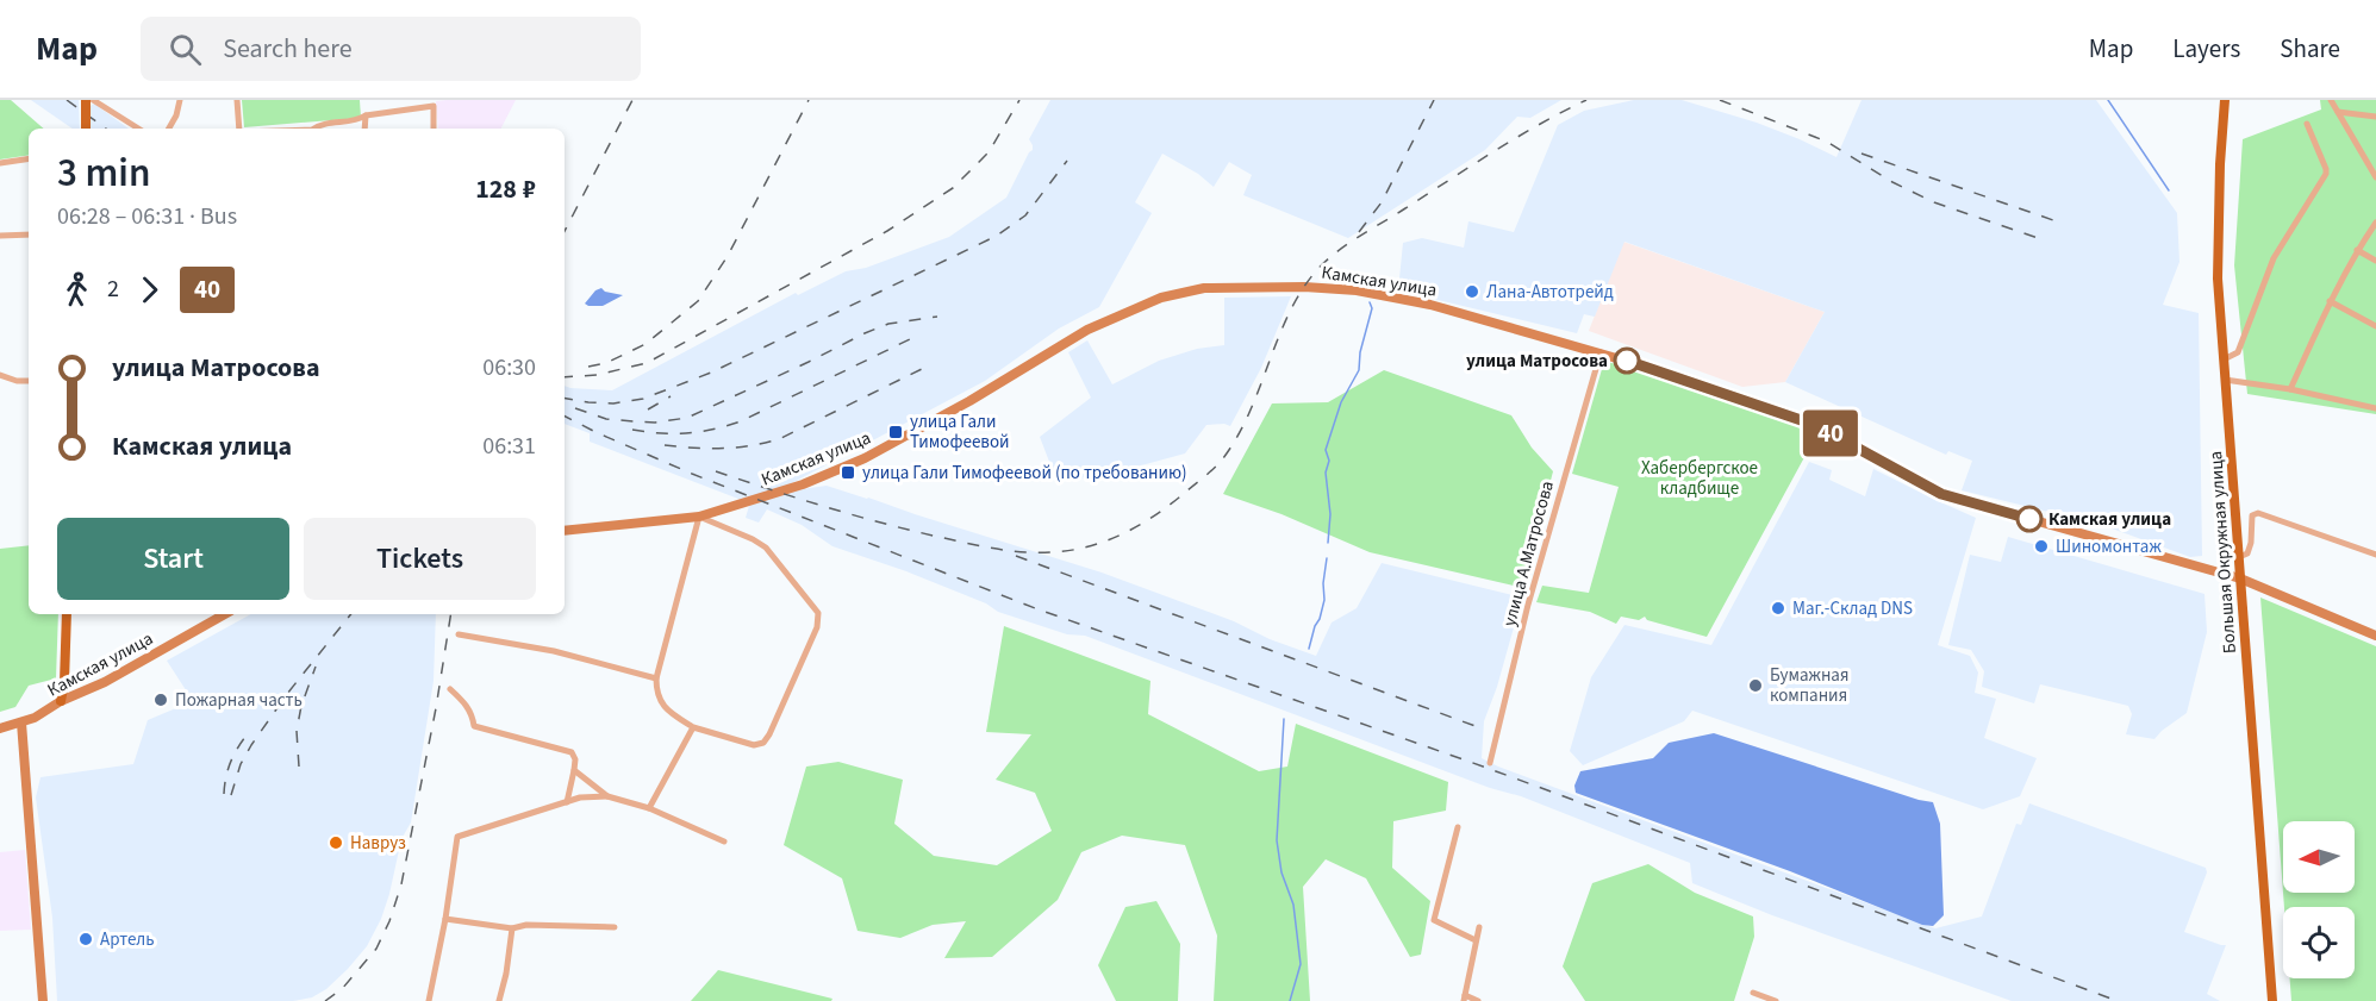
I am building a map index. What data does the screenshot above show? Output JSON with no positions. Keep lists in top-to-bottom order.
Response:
{
  "streets": {
    "main road": ["Камская улица", "Большая Окружная улица"],
    "street": ["улица А.Матросова"]
  },
  "crossings": [
    ["Камская улица", "Большая Окружная улица"],
    ["Камская улица", "улица А.Матросова"]
  ],
  "parks": ["Хабербергское кладбище"],
  "places": {
    "other": [
      "Лана-Автотрейд",
      "улица Матросова",
      "Камская улица",
      "Шиномонтаж",
      "Маг.-Склад DNS",
      "Бумажная компания",
      "Пожарная часть",
      "Навруз",
      "Артель"
    ],
    "transit": ["улица Гали Тимофеевой", "улица Гали Тимофеевой (по требованию)"]
  },
  "lines": ["bus line 40"],
  "north": "left",
  "page": {
    "header": "Map",
    "search": "Search here",
    "nav": ["Map", "Layers", "Share"],
    "on_map": "40",
    "heading": ["3 min", "06:28 – 06:31 · Bus", "128 ₽"],
    "legs": ["2", "40"],
    "list": [
      {
        "name": "улица Матросова",
        "value": "06:30"
      },
      {
        "name": "Камская улица",
        "value": "06:31"
      }
    ],
    "buttons": ["Start", "Tickets"]
  }
}
